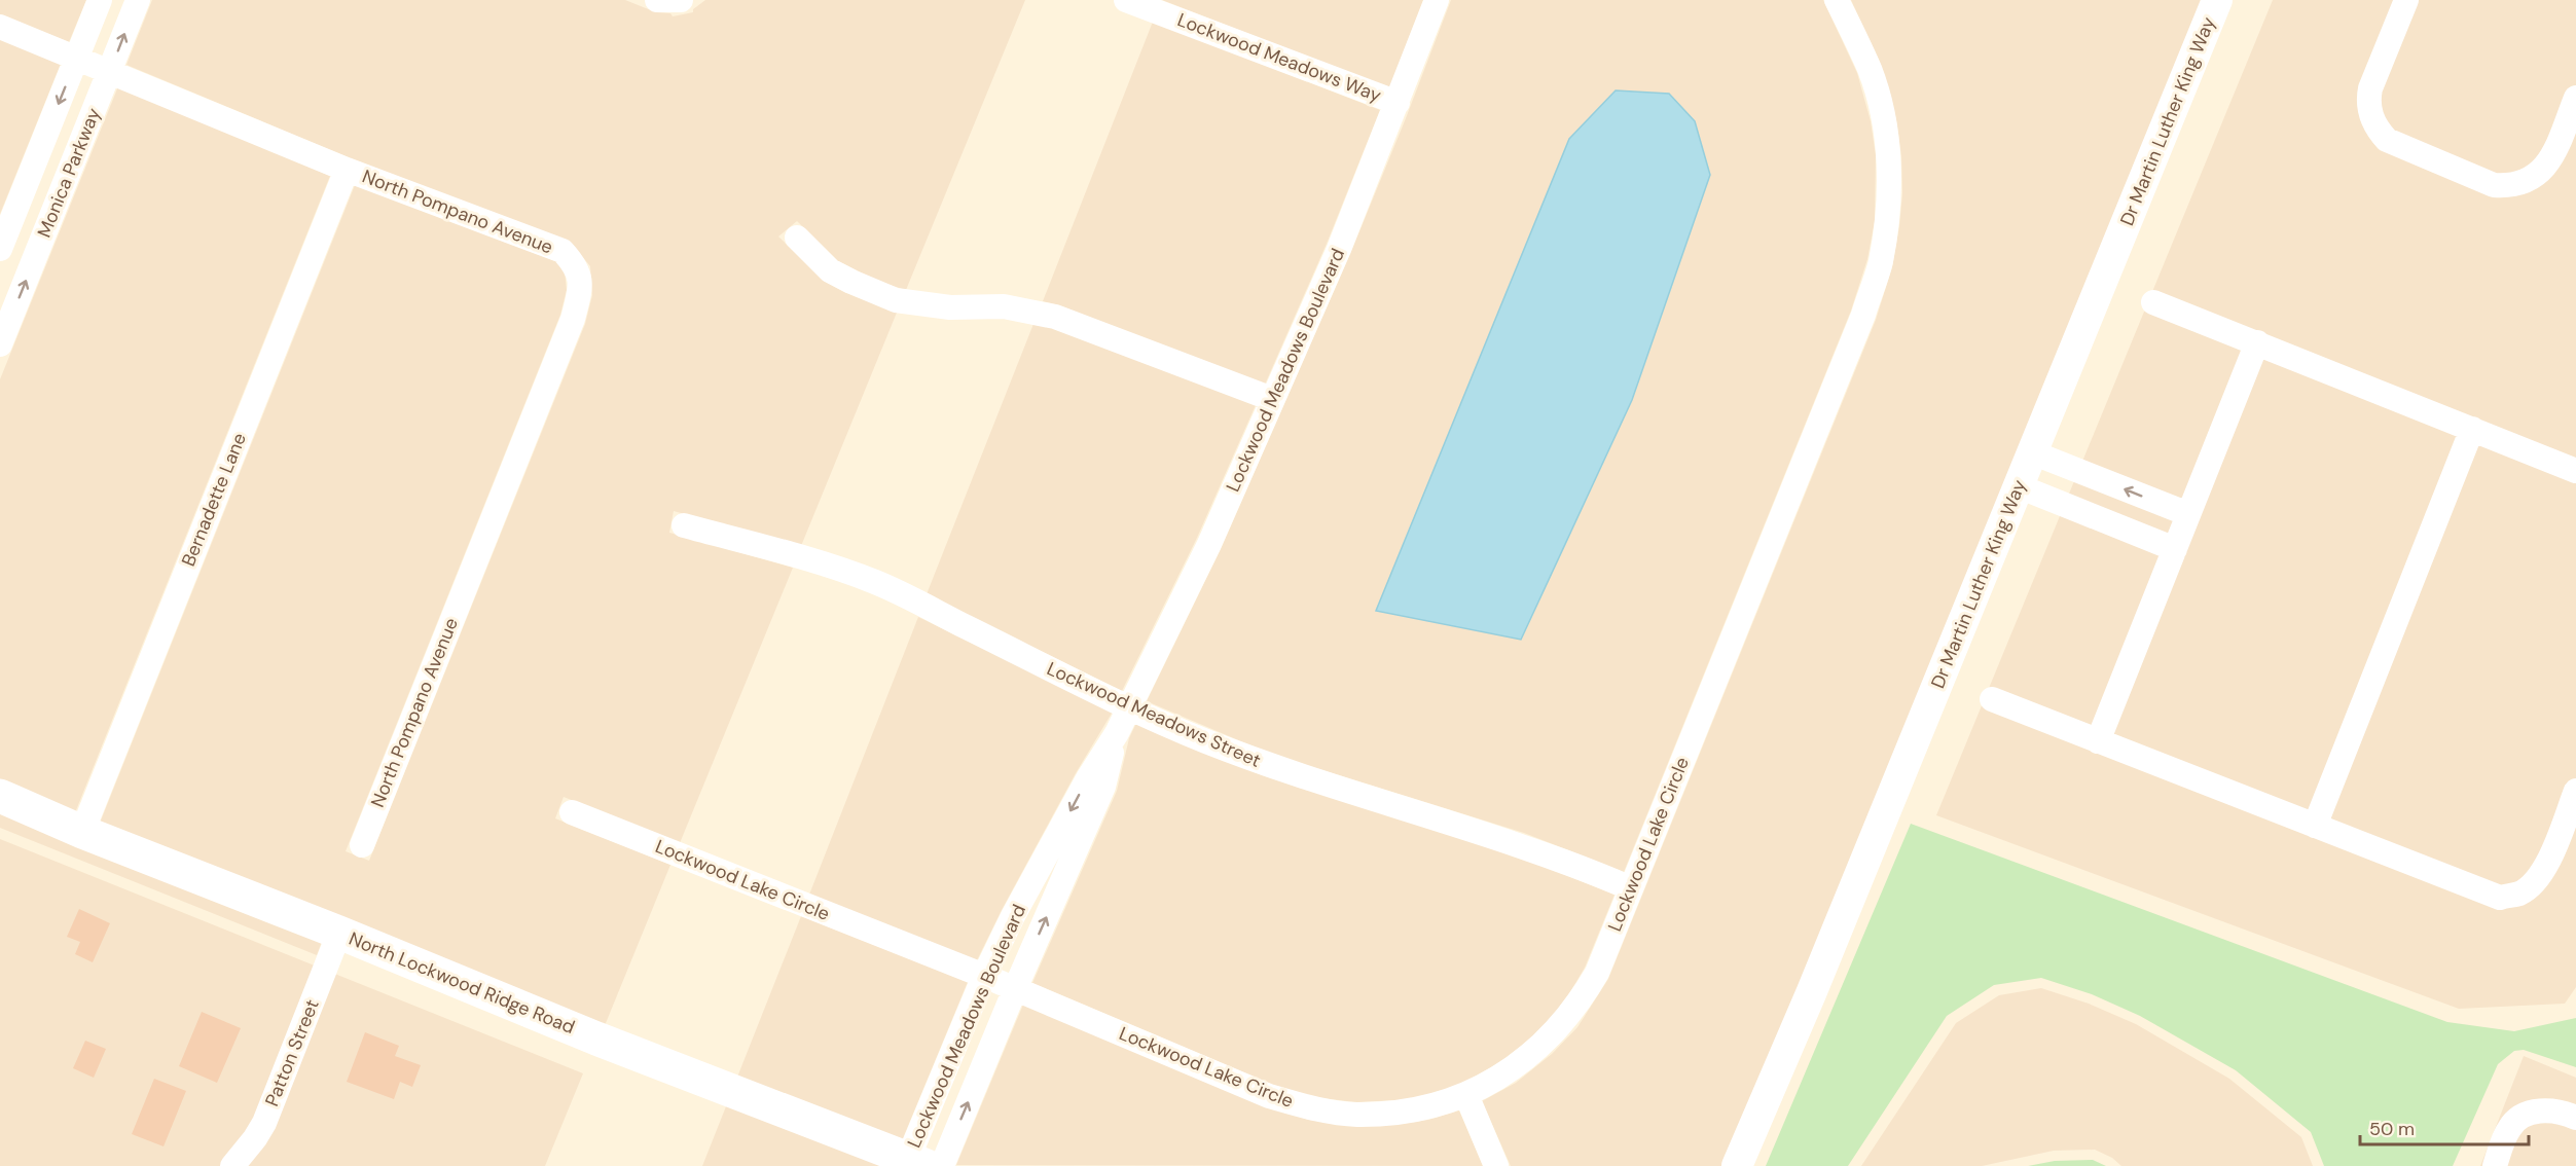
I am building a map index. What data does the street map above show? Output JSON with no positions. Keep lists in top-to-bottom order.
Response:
{
  "streets": {
    "main road": ["North Lockwood Ridge Road"],
    "street": [
      "Lockwood Meadows Way",
      "Dr Martin Luther King Way",
      "Monica Parkway",
      "North Pompano Avenue",
      "Lockwood Meadows Boulevard",
      "Bernadette Lane",
      "Lockwood Meadows Street",
      "Lockwood Lake Circle",
      "Patton Street"
    ]
  },
  "crossings": [
    ["Lockwood Meadows Way", "Lockwood Meadows Boulevard"],
    ["Monica Parkway", "North Pompano Avenue"],
    ["North Pompano Avenue", "Bernadette Lane"],
    ["Lockwood Meadows Boulevard", "Lockwood Meadows Street"],
    ["Lockwood Meadows Boulevard", "Lockwood Lake Circle"],
    ["Lockwood Meadows Boulevard", "North Lockwood Ridge Road"],
    ["Bernadette Lane", "North Lockwood Ridge Road"],
    ["Lockwood Meadows Street", "Lockwood Lake Circle"],
    ["North Lockwood Ridge Road", "Patton Street"]
  ],
  "scale_bar": "50 m"
}
